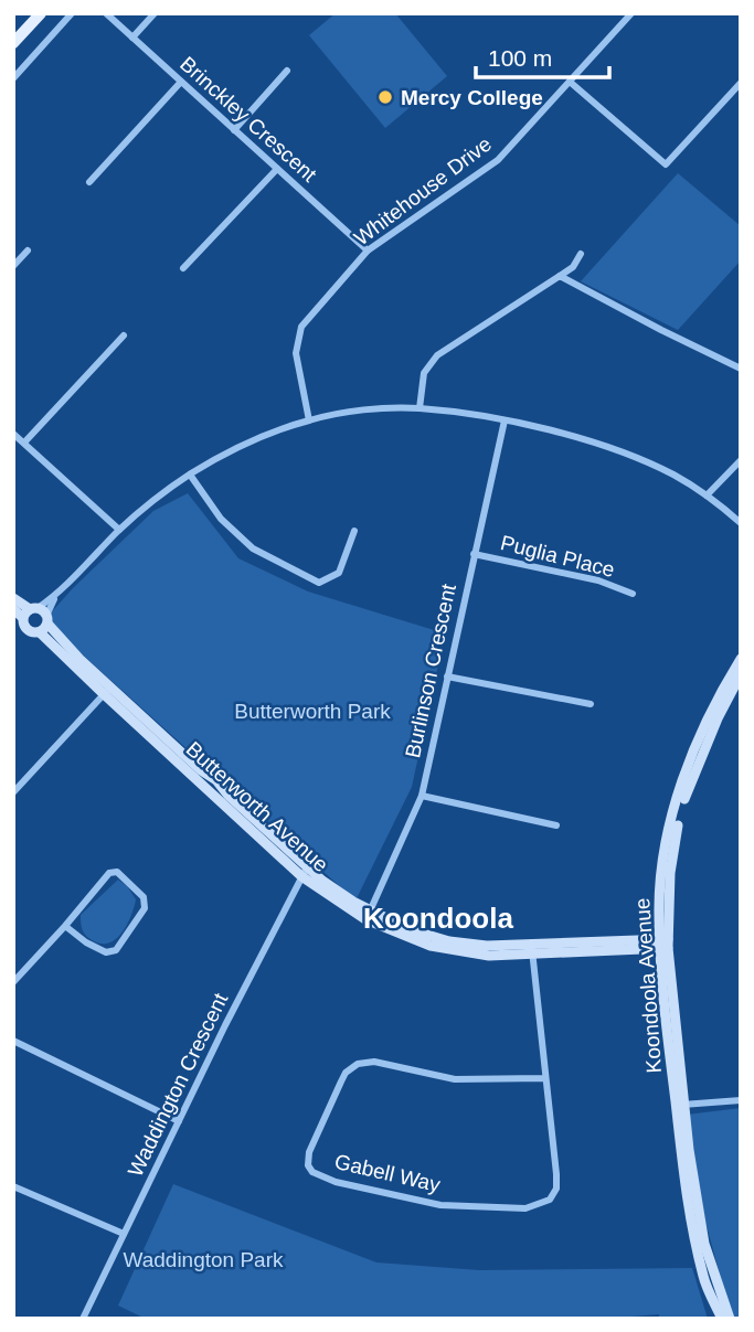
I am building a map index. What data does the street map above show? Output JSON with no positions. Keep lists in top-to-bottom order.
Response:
{
  "streets": {
    "street": [
      "Brinckley Crescent",
      "Whitehouse Drive",
      "Puglia Place",
      "Burlinson Crescent",
      "Butterworth Avenue",
      "Koondoola Avenue",
      "Waddington Crescent",
      "Gabell Way"
    ]
  },
  "crossings": [
    ["Brinckley Crescent", "Whitehouse Drive"],
    ["Puglia Place", "Burlinson Crescent"],
    ["Burlinson Crescent", "Butterworth Avenue"],
    ["Butterworth Avenue", "Koondoola Avenue"],
    ["Butterworth Avenue", "Waddington Crescent"],
    ["Butterworth Avenue", "Gabell Way"]
  ],
  "districts": ["Koondoola"],
  "parks": ["Butterworth Park", "Waddington Park"],
  "places": ["Mercy College"],
  "scale_bar": "100 m"
}
